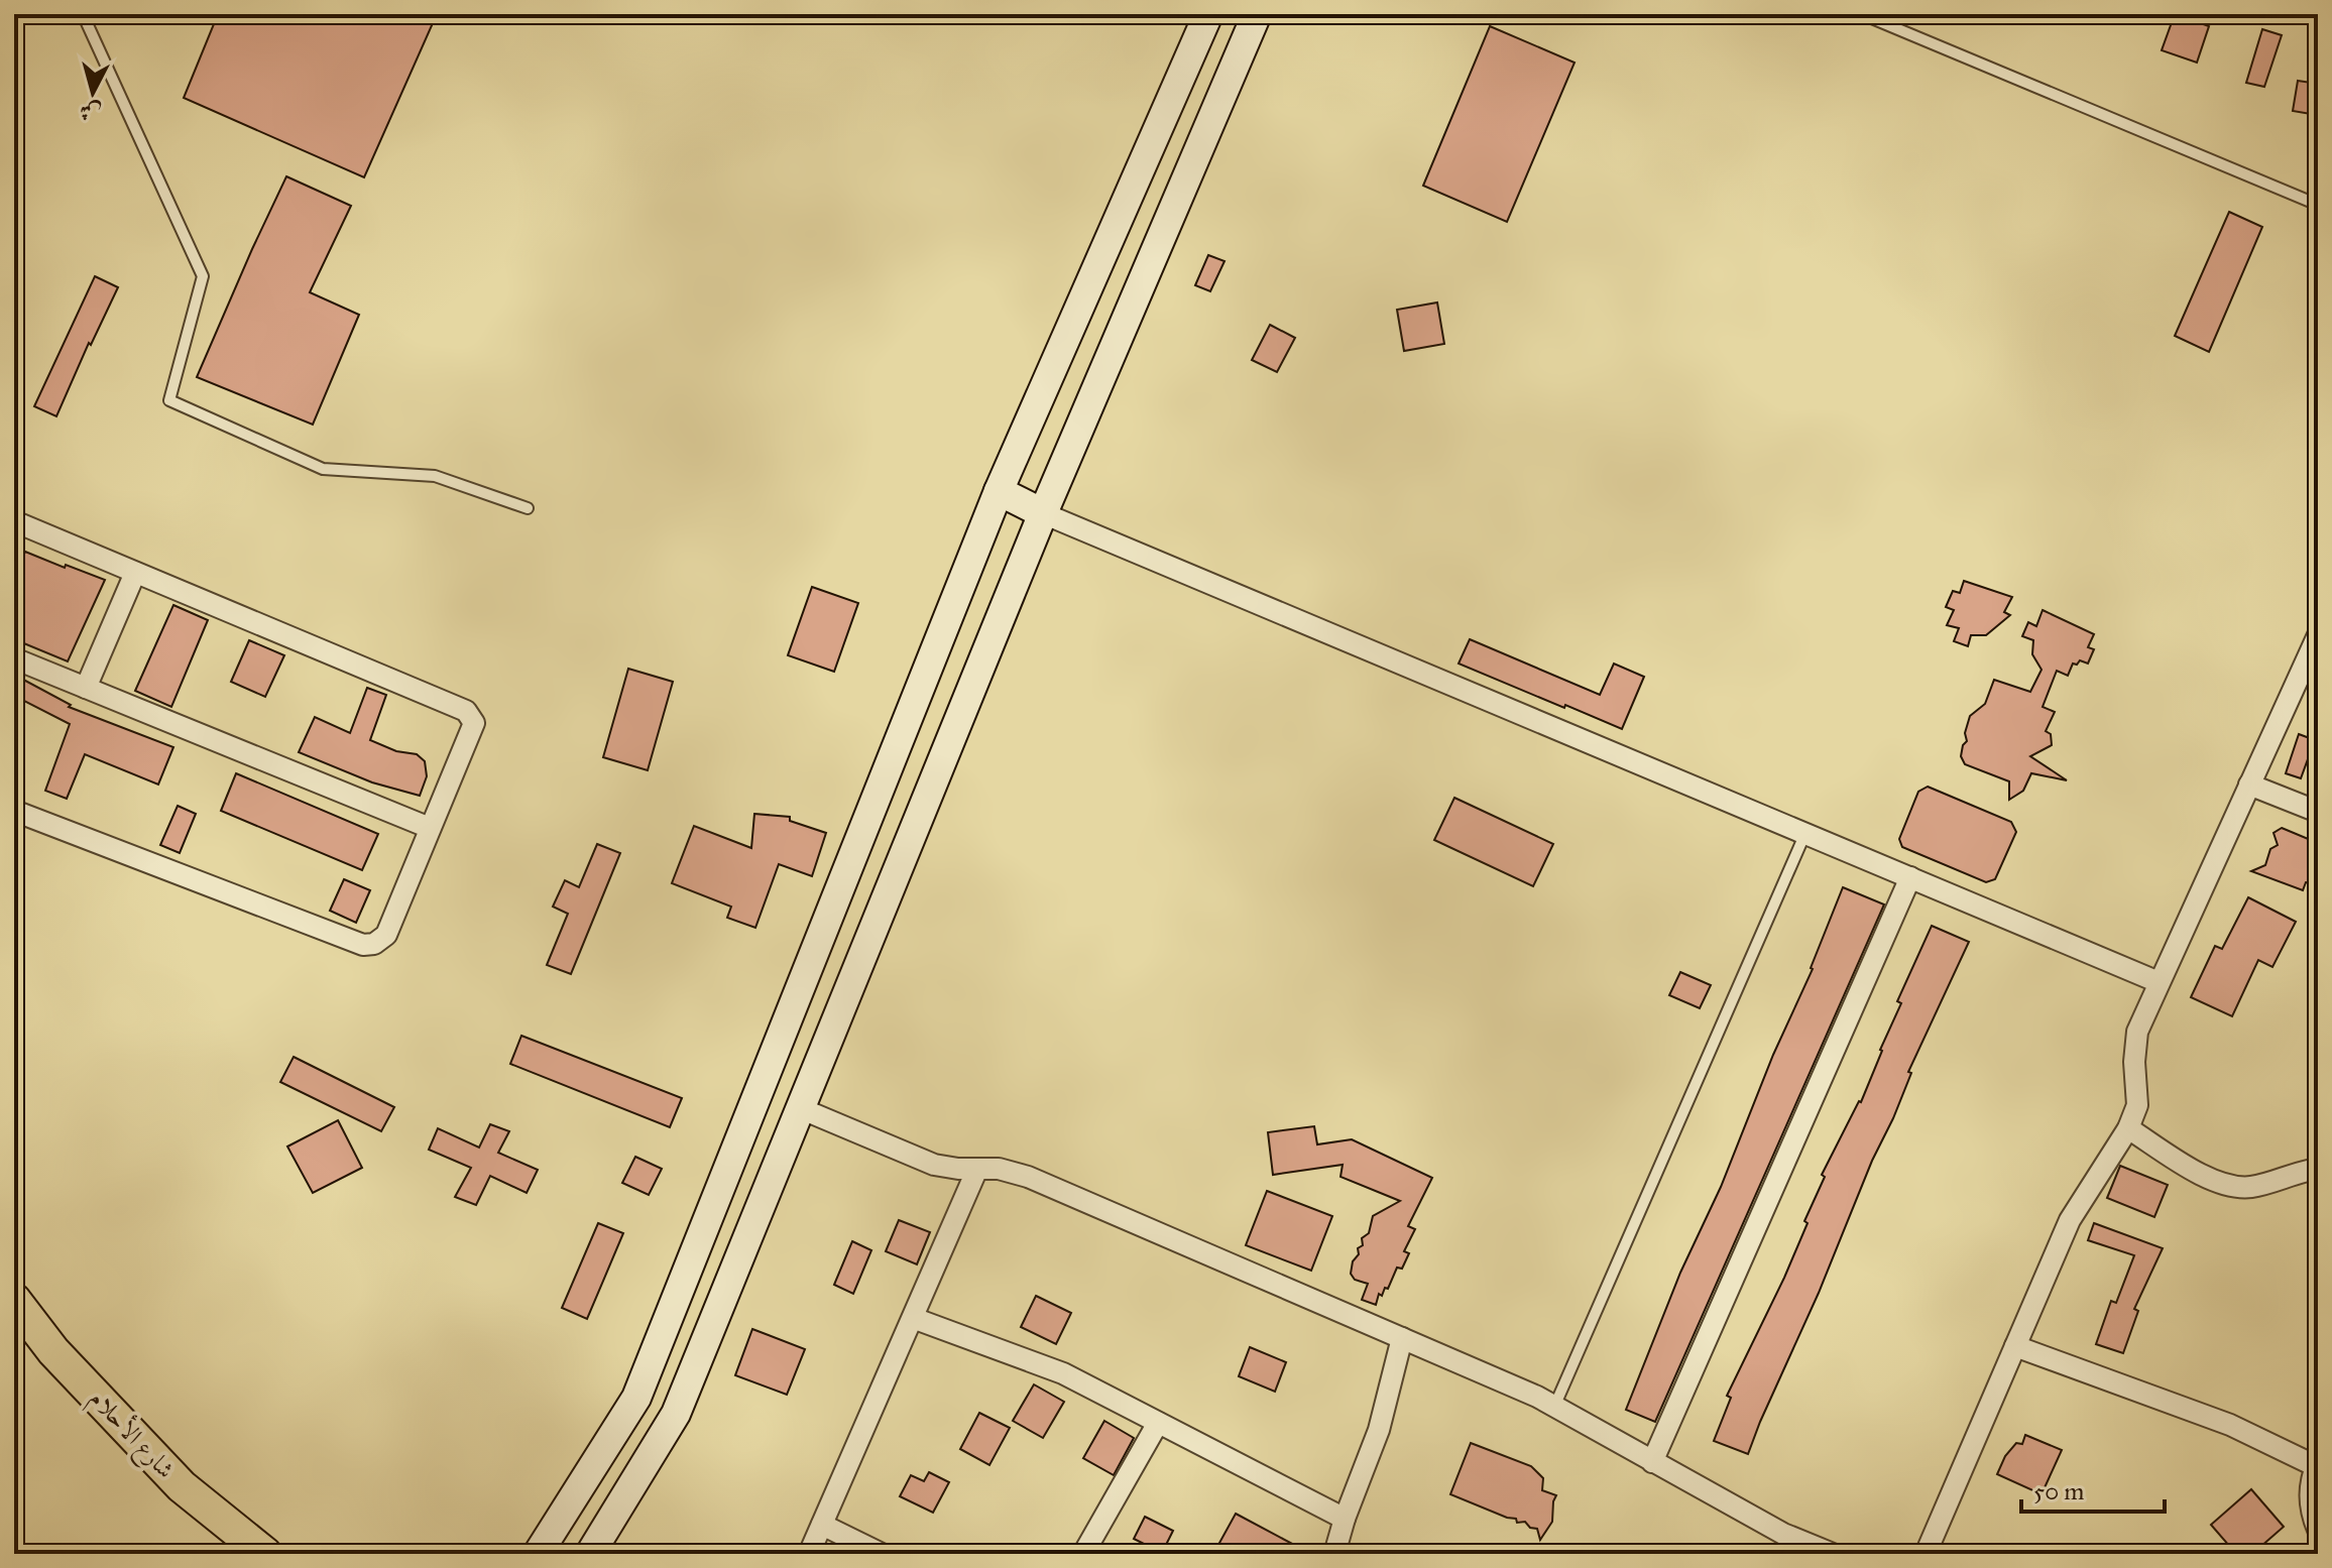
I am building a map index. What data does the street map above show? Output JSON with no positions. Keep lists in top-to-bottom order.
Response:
{
  "streets": {
    "main road": ["شارع الأحلام"]
  },
  "scale_bar": "50 m",
  "north": "bottom"
}
